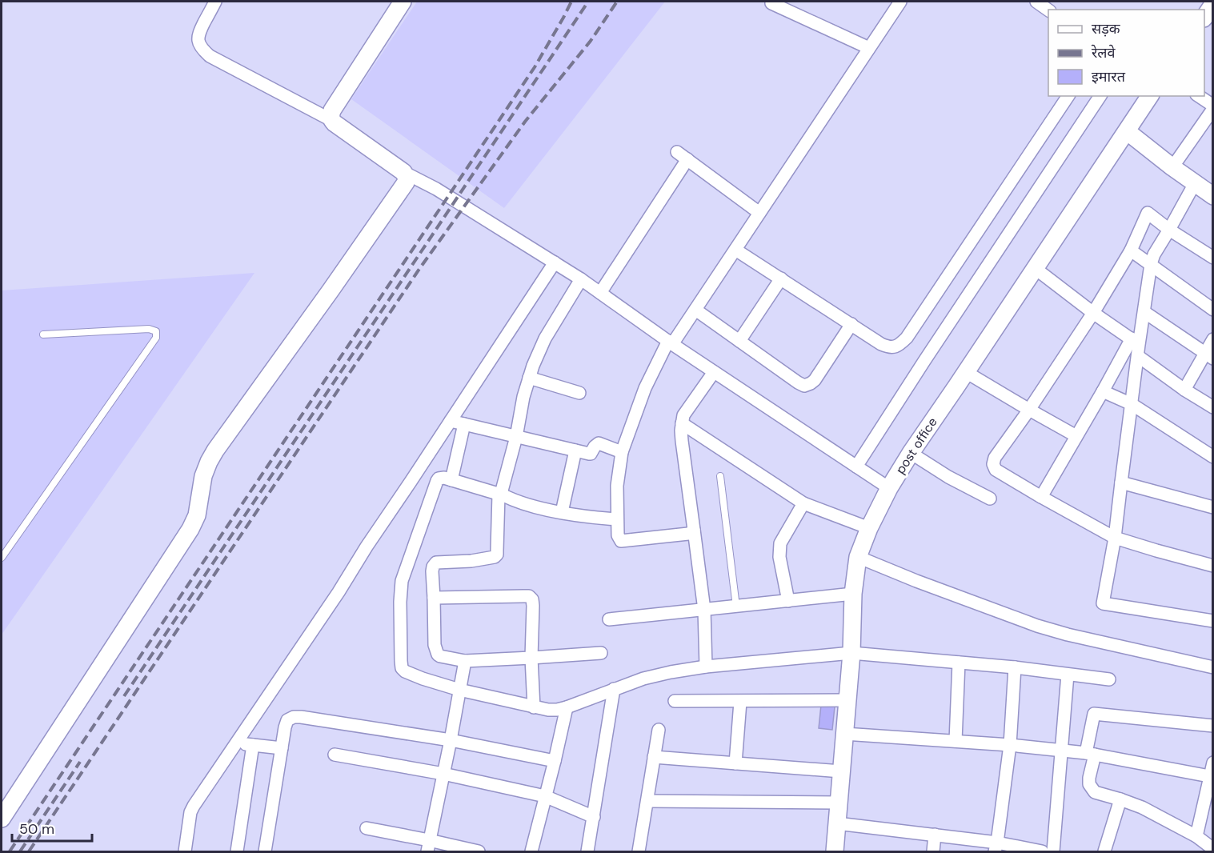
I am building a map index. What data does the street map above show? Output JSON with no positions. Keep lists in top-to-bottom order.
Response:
{
  "streets": {
    "street": ["post office"]
  },
  "legend": ["सड़क", "रेलवे", "इमारत"],
  "scale_bar": "50 m"
}
